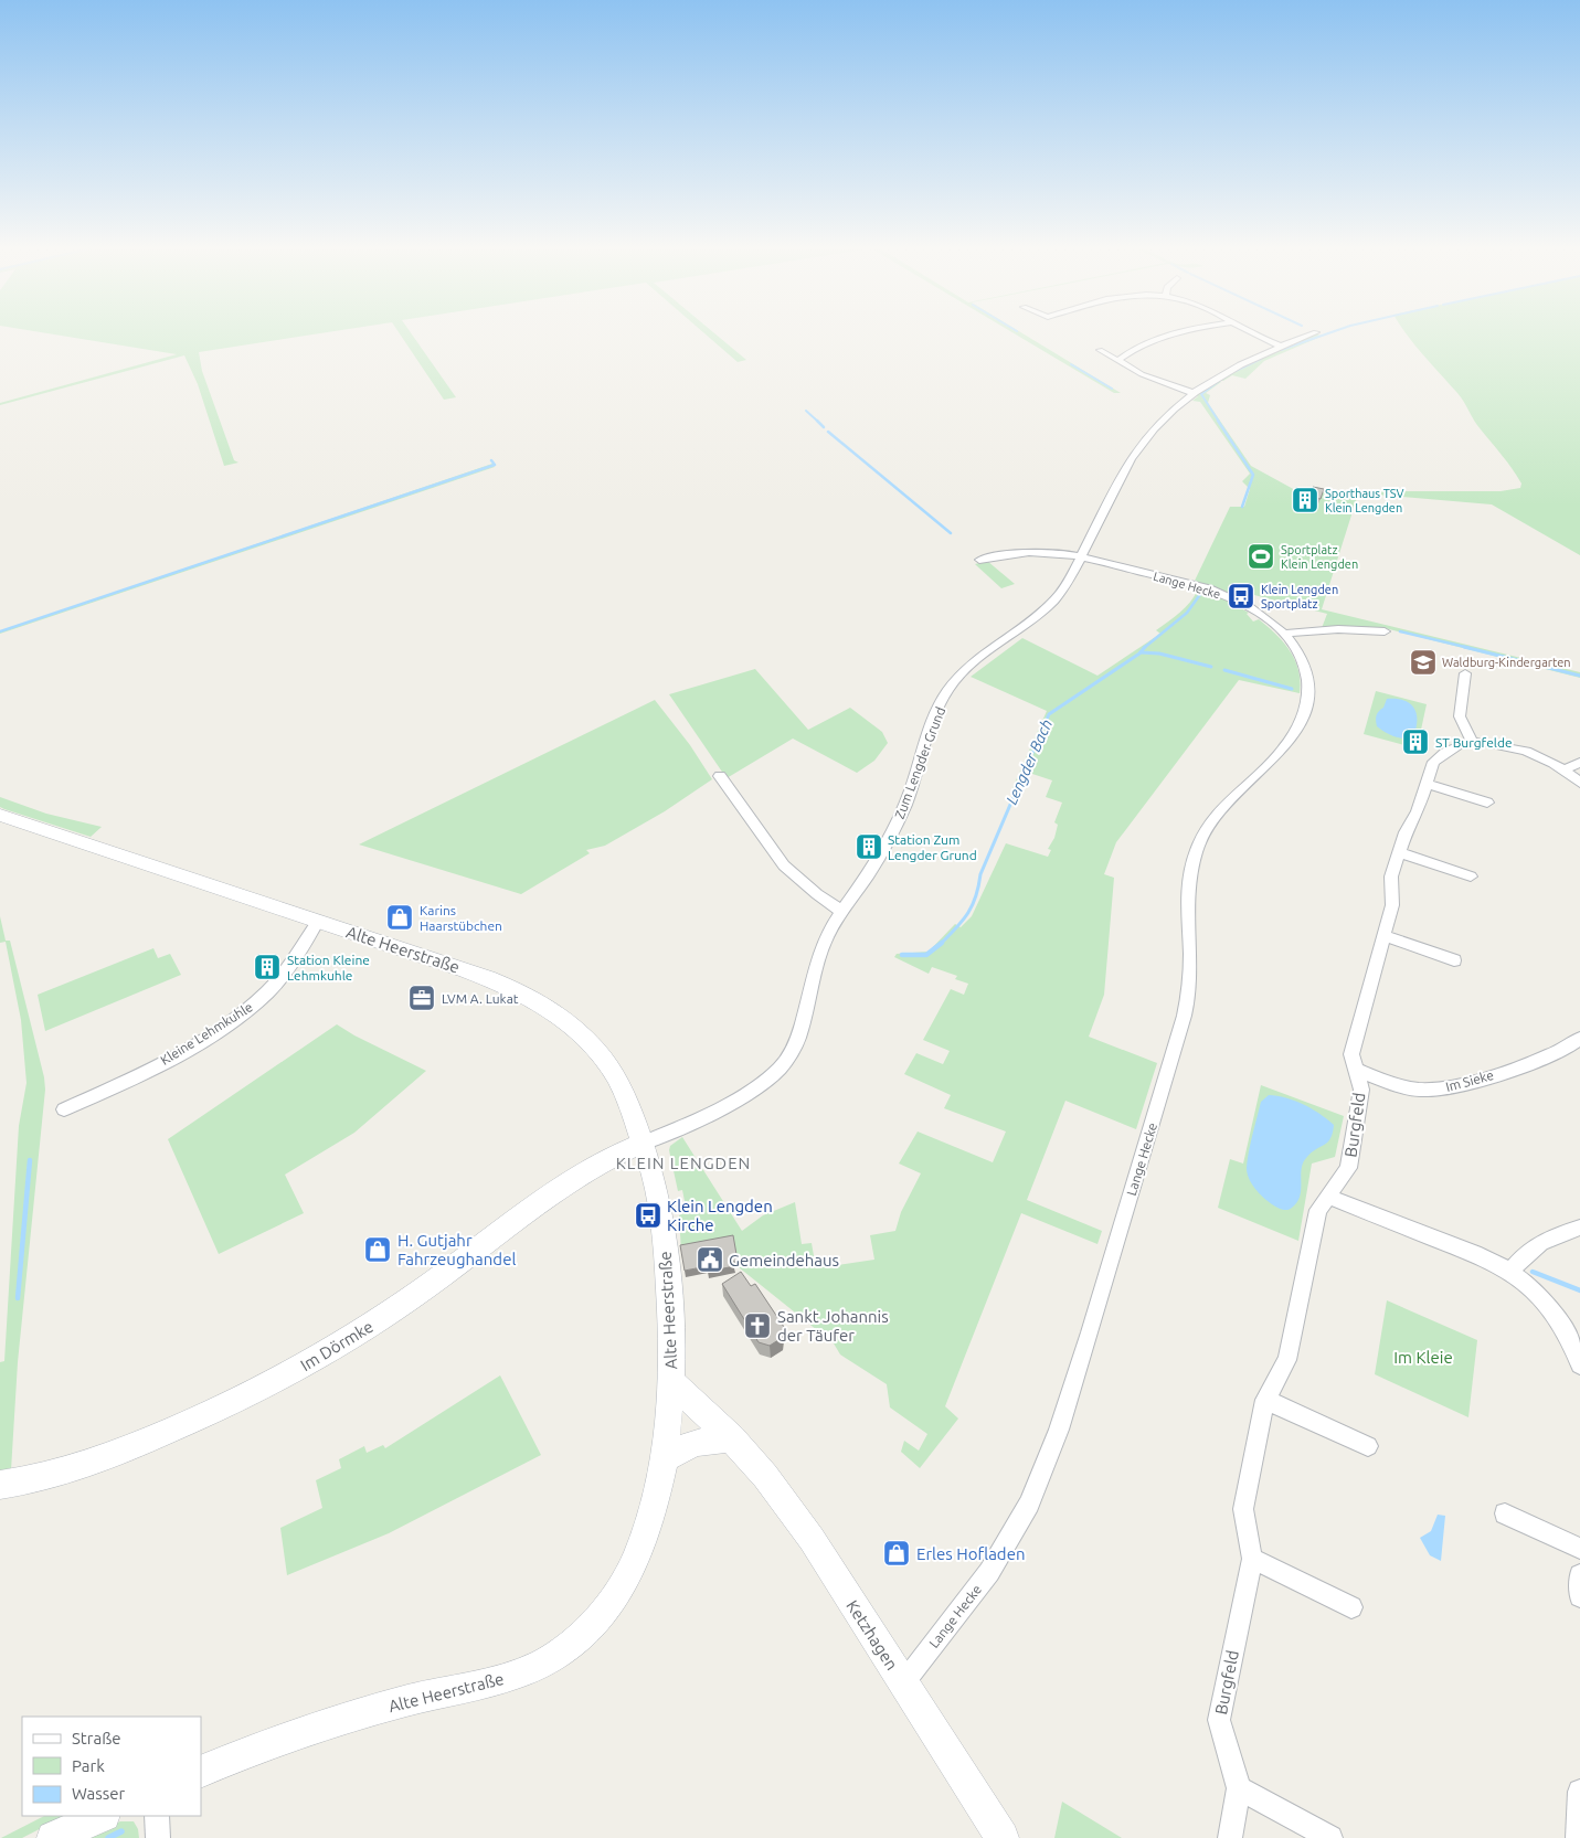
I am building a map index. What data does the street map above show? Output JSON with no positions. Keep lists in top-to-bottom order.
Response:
{
  "streets": {
    "main road": ["Alte Heerstraße", "Im Dörmke", "Ketzhagen"],
    "street": [
      "Lange Hecke",
      "Zum Lengder Grund",
      "Kleine Lehmkuhle",
      "Im Sieke",
      "Burgfeld"
    ]
  },
  "crossings": [
    ["Lange Hecke", "Zum Lengder Grund"],
    ["Lange Hecke", "Ketzhagen"],
    ["Zum Lengder Grund", "Alte Heerstraße"],
    ["Zum Lengder Grund", "Im Dörmke"],
    ["Alte Heerstraße", "Kleine Lehmkuhle"],
    ["Alte Heerstraße", "Im Dörmke"],
    ["Alte Heerstraße", "Ketzhagen"],
    ["Im Sieke", "Burgfeld"]
  ],
  "districts": ["KLEIN LENGDEN"],
  "water": ["Lengder Bach"],
  "parks": ["Im Kleie"],
  "places": {
    "building": [
      "Sporthaus TSV Klein Lengden",
      "ST Burgfelde",
      "Station Zum Lengder Grund",
      "Station Kleine Lehmkuhle"
    ],
    "sports": ["Sportplatz Klein Lengden"],
    "bus stop": ["Klein Lengden Sportplatz", "Klein Lengden Kirche"],
    "school or university": ["Waldburg-Kindergarten"],
    "shop": ["Karins Haarstübchen", "H. Gutjahr Fahrzeughandel", "Erles Hofladen"],
    "office": ["LVM A. Lukat"],
    "public building": ["Gemeindehaus"],
    "church": ["Sankt Johannis der Täufer"]
  },
  "legend": ["Straße", "Park", "Wasser"]
}
